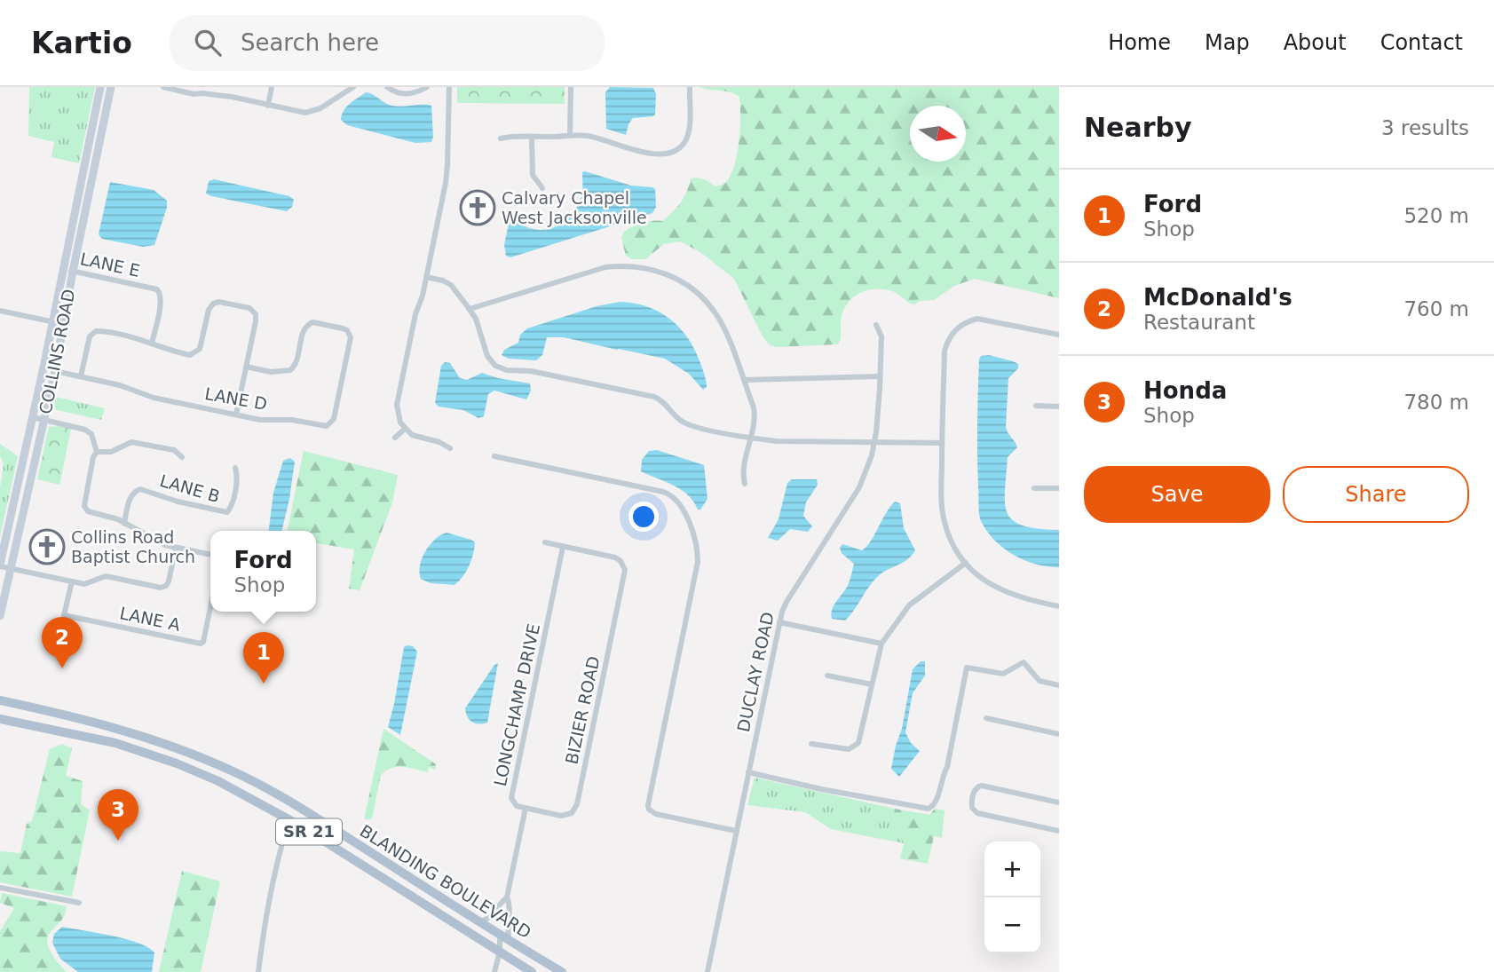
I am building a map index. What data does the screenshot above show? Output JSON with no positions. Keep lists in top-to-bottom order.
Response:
{
  "streets": {
    "main road": ["COLLINS ROAD", "SR 21", "BLANDING BOULEVARD"],
    "street": [
      "LANE E",
      "LANE D",
      "LANE B",
      "LANE A",
      "DUCLAY ROAD",
      "LONGCHAMP DRIVE",
      "BIZIER ROAD"
    ]
  },
  "crossings": [
    ["LANE E", "COLLINS ROAD"],
    ["COLLINS ROAD", "LANE D"],
    ["LONGCHAMP DRIVE", "BIZIER ROAD"]
  ],
  "places": {
    "church": ["Calvary Chapel West Jacksonville", "Collins Road Baptist Church"]
  },
  "north": "right",
  "page": {
    "header": "Kartio",
    "search": "Search here",
    "nav": [
      "Home",
      "Map",
      "About",
      "Contact"
    ],
    "heading": ["Nearby", "3 results"],
    "list": [
      {
        "mark": "1",
        "name": "Ford",
        "note": "Shop",
        "value": "520 m"
      },
      {
        "mark": "2",
        "name": "McDonald's",
        "note": "Restaurant",
        "value": "760 m"
      },
      {
        "mark": "3",
        "name": "Honda",
        "note": "Shop",
        "value": "780 m"
      }
    ],
    "buttons": ["Save", "Share"],
    "popup": ["Ford", "Shop"],
    "pins": ["2", "1", "3"],
    "map_buttons": ["+", "−"]
  }
}
